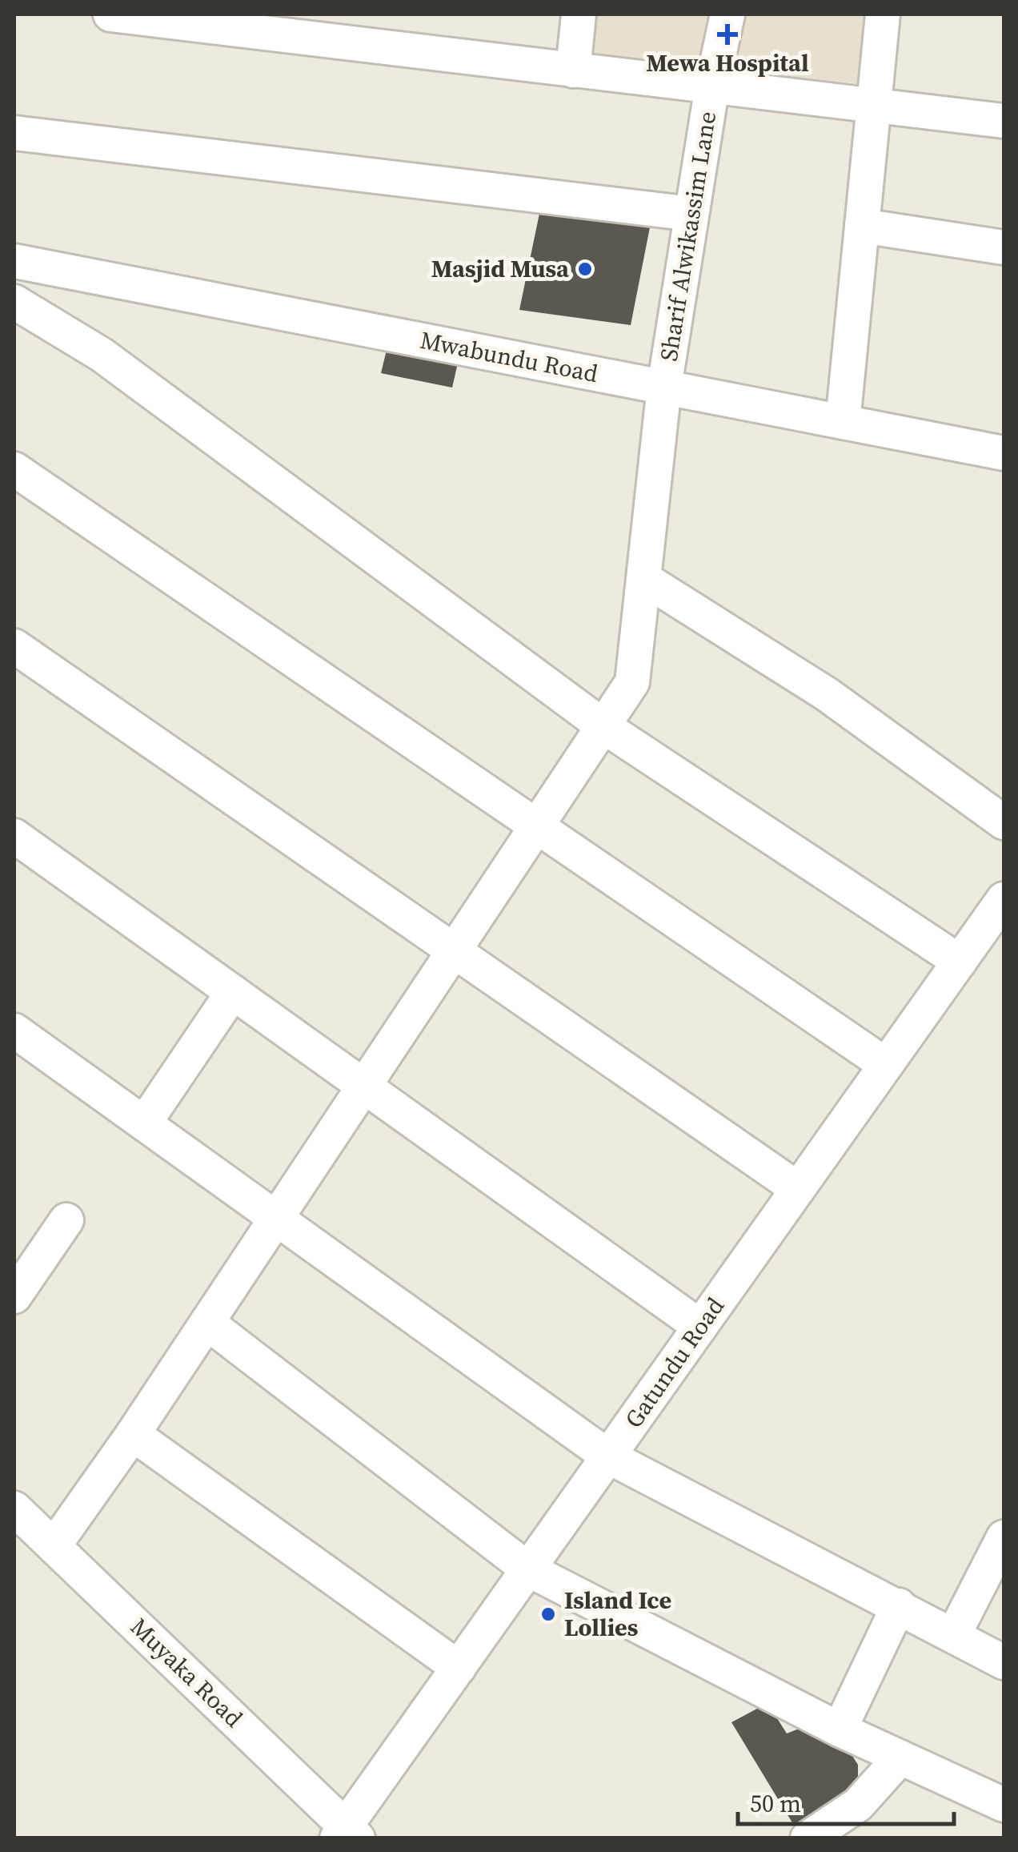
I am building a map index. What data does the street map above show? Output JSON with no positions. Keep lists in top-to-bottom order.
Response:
{
  "streets": {
    "street": [
      "Sharif Alwikassim Lane",
      "Mwabundu Road",
      "Gatundu Road",
      "Muyaka Road"
    ]
  },
  "crossings": [
    ["Sharif Alwikassim Lane", "Mwabundu Road"],
    ["Sharif Alwikassim Lane", "Muyaka Road"],
    ["Gatundu Road", "Muyaka Road"]
  ],
  "places": {
    "health": ["Mewa Hospital"],
    "other": ["Masjid Musa", "Island Ice Lollies"]
  },
  "scale_bar": "50 m"
}
